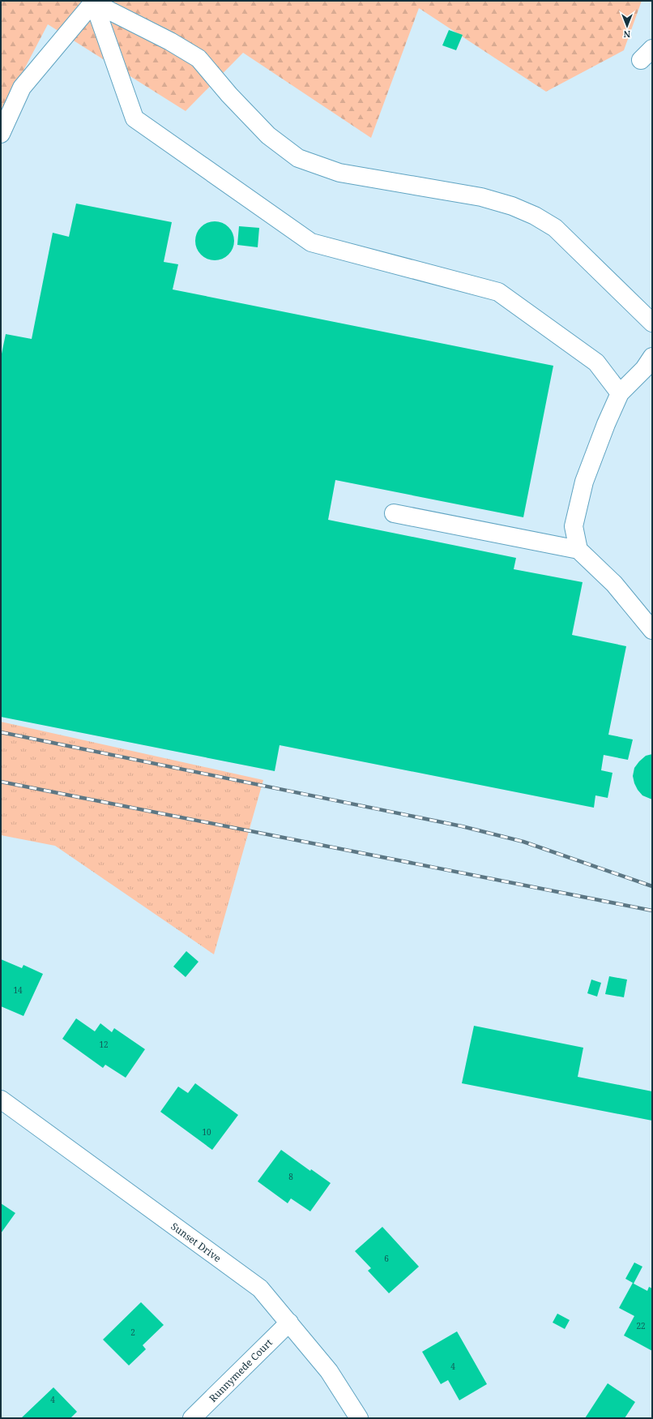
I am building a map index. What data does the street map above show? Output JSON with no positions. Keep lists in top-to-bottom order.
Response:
{
  "streets": {
    "street": ["Sunset Drive", "Runnymede Court"]
  },
  "crossings": [
    ["Sunset Drive", "Runnymede Court"]
  ],
  "house_numbers": [
    "14",
    "12",
    "10",
    "8",
    "6",
    "22",
    "2",
    "4",
    "4"
  ],
  "north": "bottom"
}
